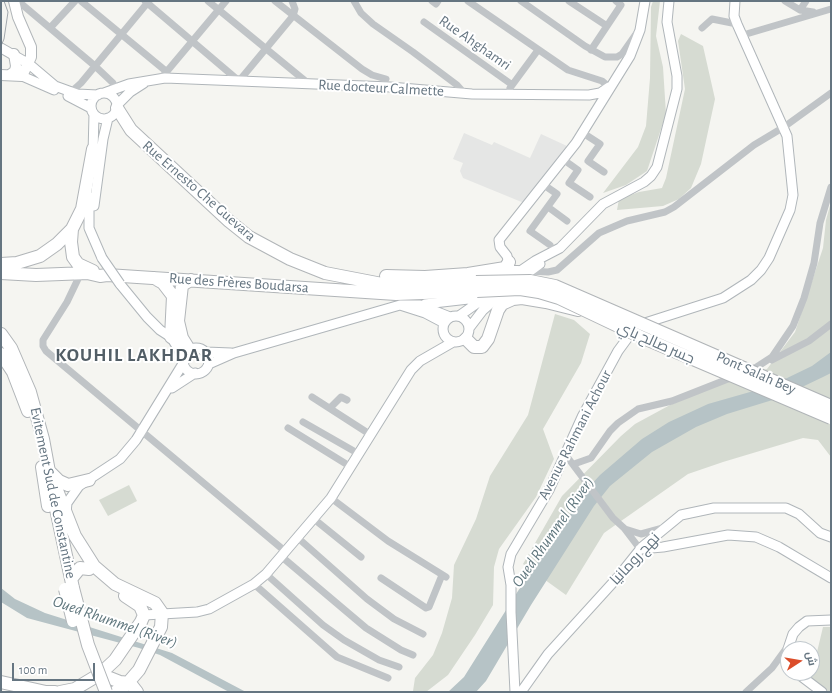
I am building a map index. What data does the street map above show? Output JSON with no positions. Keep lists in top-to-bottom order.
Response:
{
  "streets": {
    "highway": [
      "Rue Ernesto Che Guevara",
      "Rue des Frères Boudarsa",
      "جسر صالح باي",
      "Pont Salah Bey",
      "Evitement Sud de Constantine"
    ],
    "main road": ["Rue docteur Calmette", "Avenue Rahmani Achour", "نهج رومانيا"],
    "street": ["Rue Ahghamri"]
  },
  "crossings": [
    ["Rue docteur Calmette", "Rue Ernesto Che Guevara"],
    ["Rue des Frères Boudarsa", "جسر صالح باي"],
    ["Rue des Frères Boudarsa", "Pont Salah Bey"],
    ["جسر صالح باي", "Pont Salah Bey"]
  ],
  "districts": ["KOUHIL LAKHDAR"],
  "water": ["Oued Rhummel (River)"],
  "scale_bar": "100 m",
  "north": "right"
}
